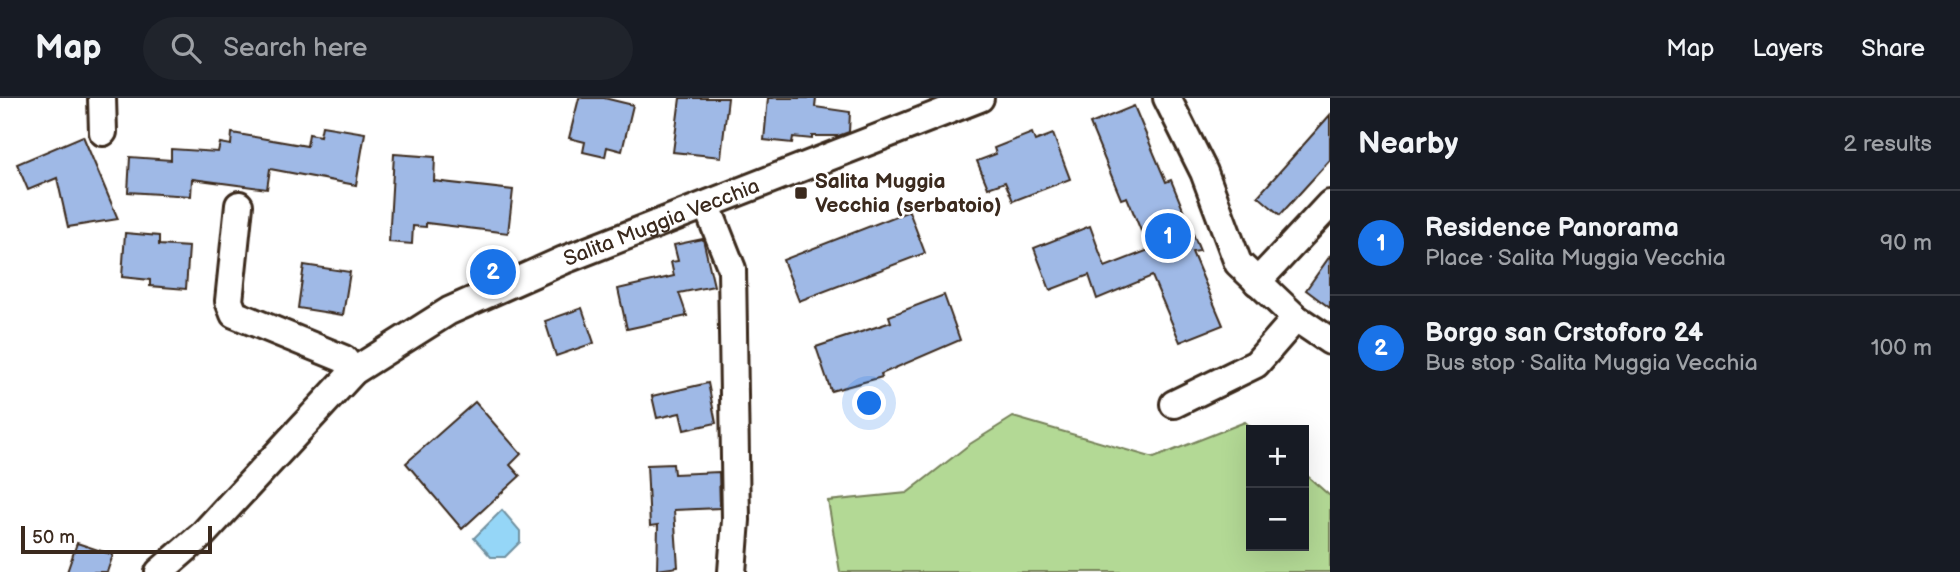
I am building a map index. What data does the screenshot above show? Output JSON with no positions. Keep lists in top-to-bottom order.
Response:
{
  "streets": {
    "street": ["Salita Muggia Vecchia"]
  },
  "places": {
    "transit": ["Salita Muggia Vecchia (serbatoio)"]
  },
  "scale_bar": "50 m",
  "page": {
    "header": "Map",
    "search": "Search here",
    "nav": ["Map", "Layers", "Share"],
    "heading": ["Nearby", "2 results"],
    "list": [
      {
        "mark": "1",
        "name": "Residence Panorama",
        "note": "Place · Salita Muggia Vecchia",
        "value": "90 m"
      },
      {
        "mark": "2",
        "name": "Borgo san Crstoforo 24",
        "note": "Bus stop · Salita Muggia Vecchia",
        "value": "100 m"
      }
    ],
    "pins": ["1", "2"],
    "map_buttons": ["+", "−"],
    "scale": "50 m"
  }
}
